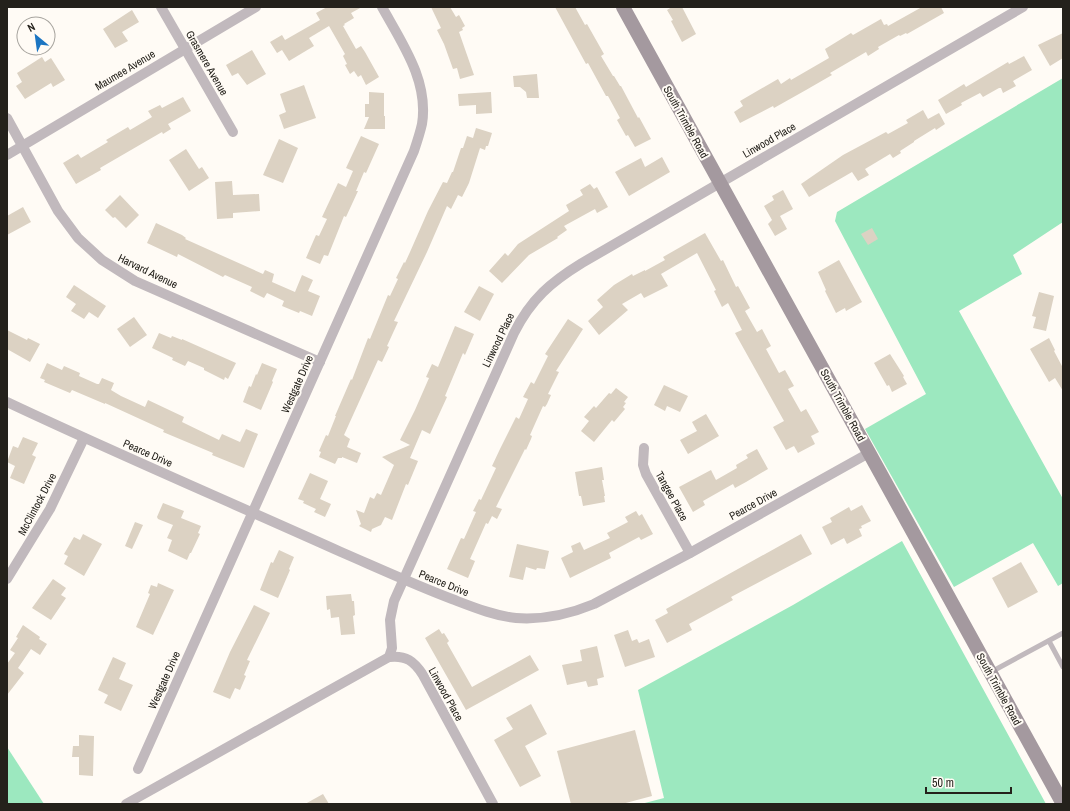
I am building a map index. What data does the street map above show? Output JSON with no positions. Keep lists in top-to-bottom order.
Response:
{
  "streets": {
    "main road": ["South Trimble Road"],
    "street": [
      "Grasmere Avenue",
      "Maumee Avenue",
      "Linwood Place",
      "Harvard Avenue",
      "Westgate Drive",
      "Pearce Drive",
      "Tangee Place",
      "McClintock Drive"
    ]
  },
  "crossings": [
    ["Grasmere Avenue", "Maumee Avenue"],
    ["Maumee Avenue", "Harvard Avenue"],
    ["South Trimble Road", "Linwood Place"],
    ["South Trimble Road", "Pearce Drive"],
    ["Linwood Place", "Pearce Drive"],
    ["Harvard Avenue", "Westgate Drive"],
    ["Westgate Drive", "Pearce Drive"],
    ["Pearce Drive", "Tangee Place"],
    ["Pearce Drive", "McClintock Drive"]
  ],
  "scale_bar": "50 m",
  "north": "top left"
}
